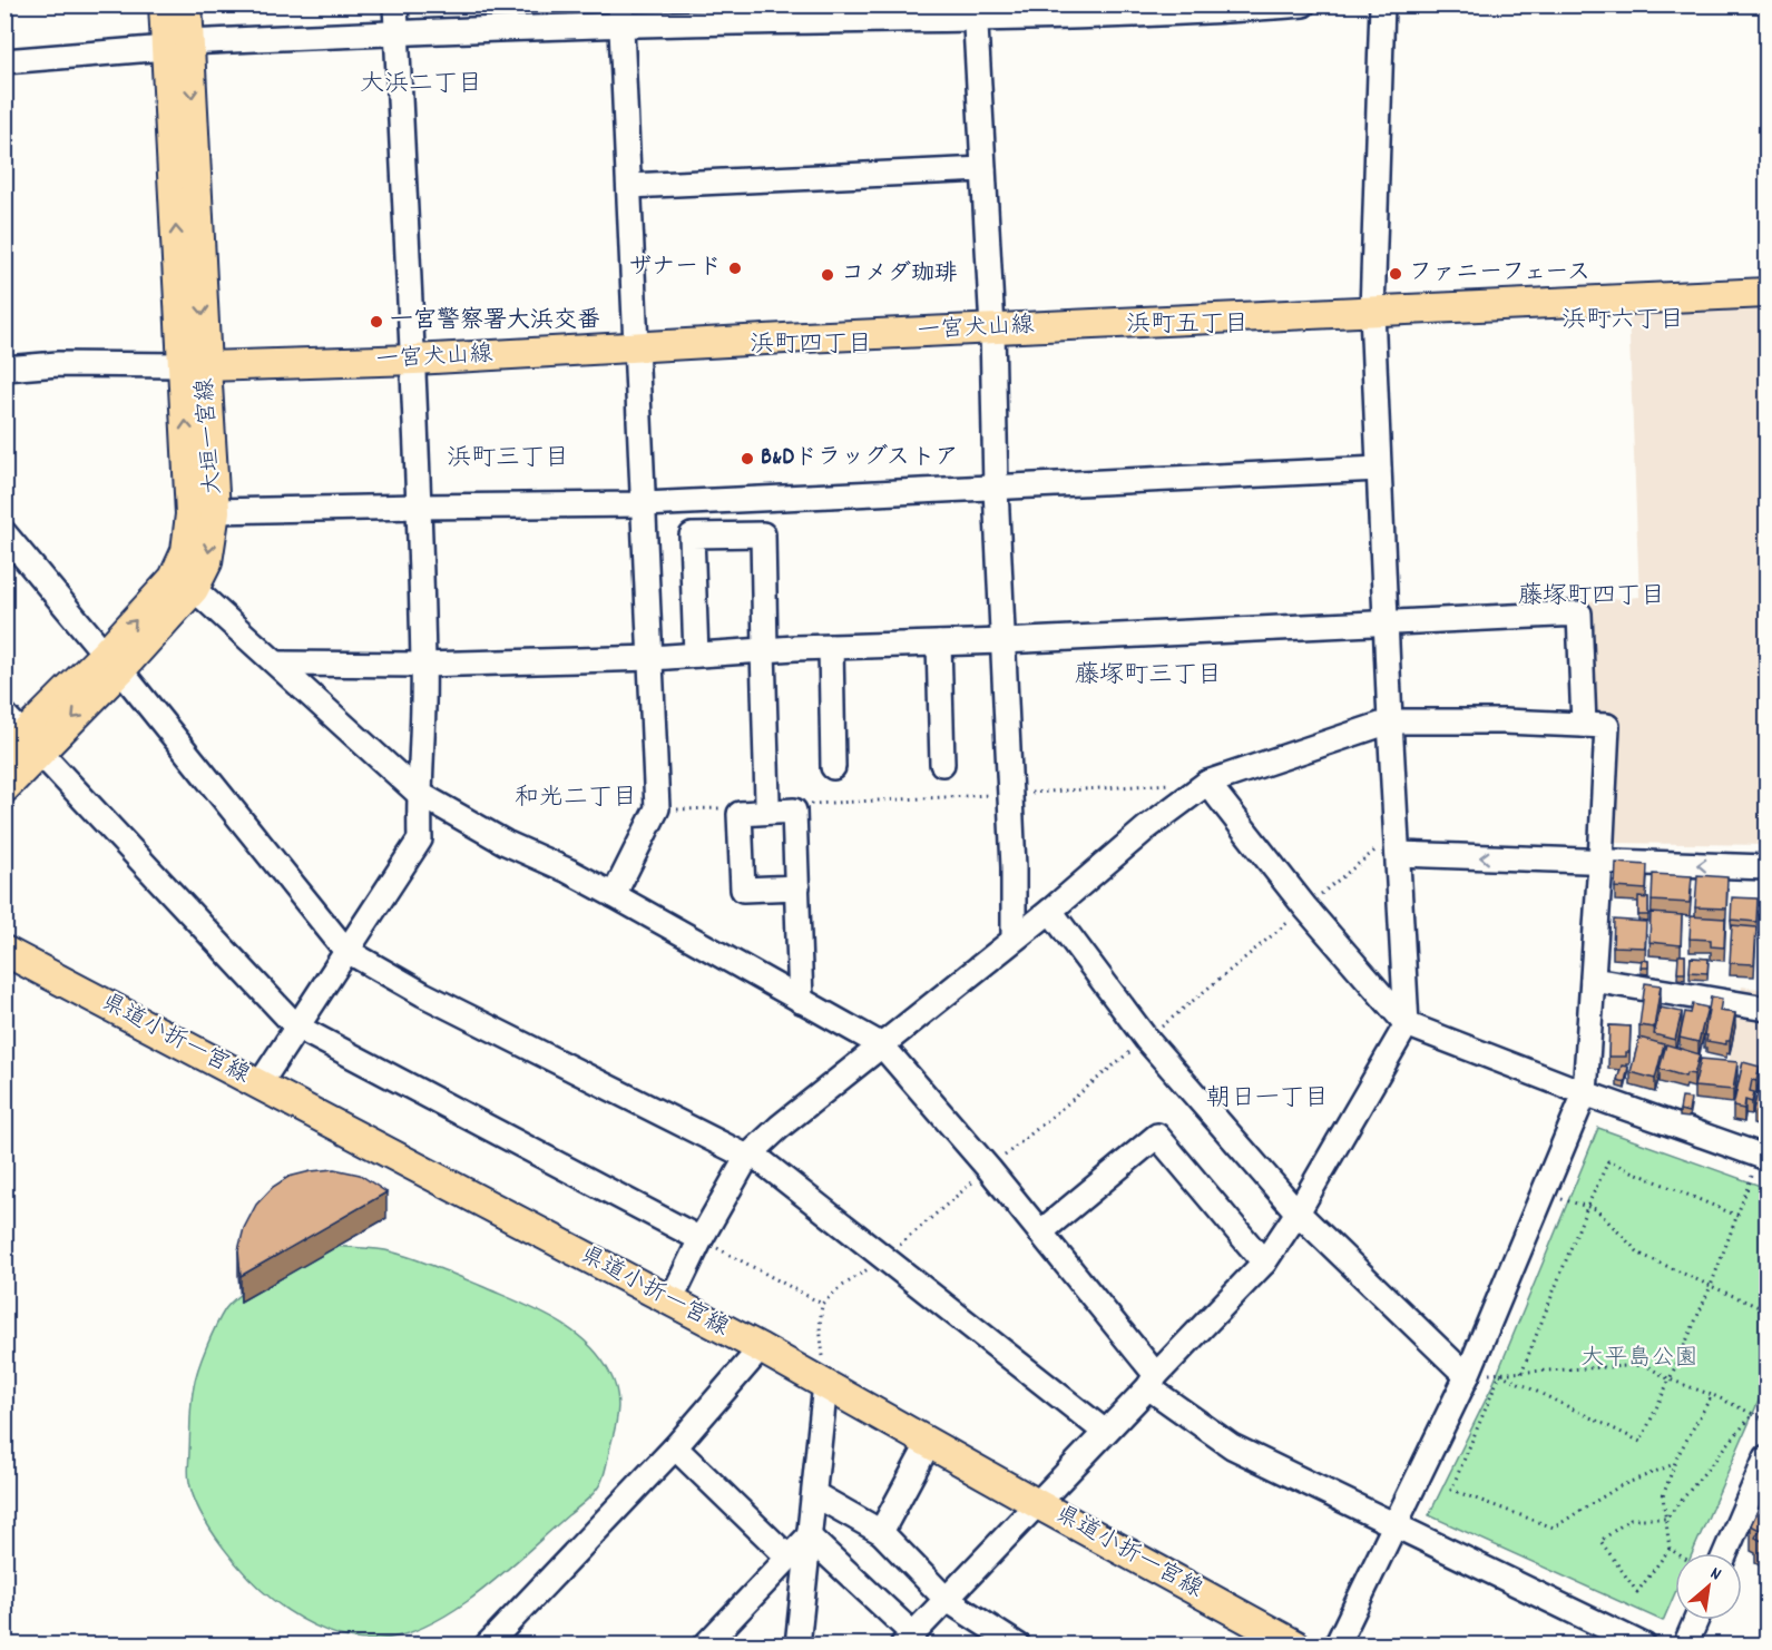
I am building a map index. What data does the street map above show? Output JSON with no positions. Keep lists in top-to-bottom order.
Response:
{
  "streets": {
    "main road": ["一宮犬山線", "大垣一宮線", "県道小折一宮線"]
  },
  "crossings": [
    ["一宮犬山線", "大垣一宮線"]
  ],
  "districts": [
    "大浜二丁目",
    "浜町六丁目",
    "浜町五丁目",
    "浜町四丁目",
    "浜町三丁目",
    "藤塚町四丁目",
    "藤塚町三丁目",
    "和光二丁目",
    "朝日一丁目"
  ],
  "parks": ["大平島公園"],
  "places": [
    "ザナード",
    "ファニーフェース",
    "コメダ珈琲",
    "一宮警察署大浜交番",
    "B&Dドラッグストア"
  ],
  "north": "top right"
}
